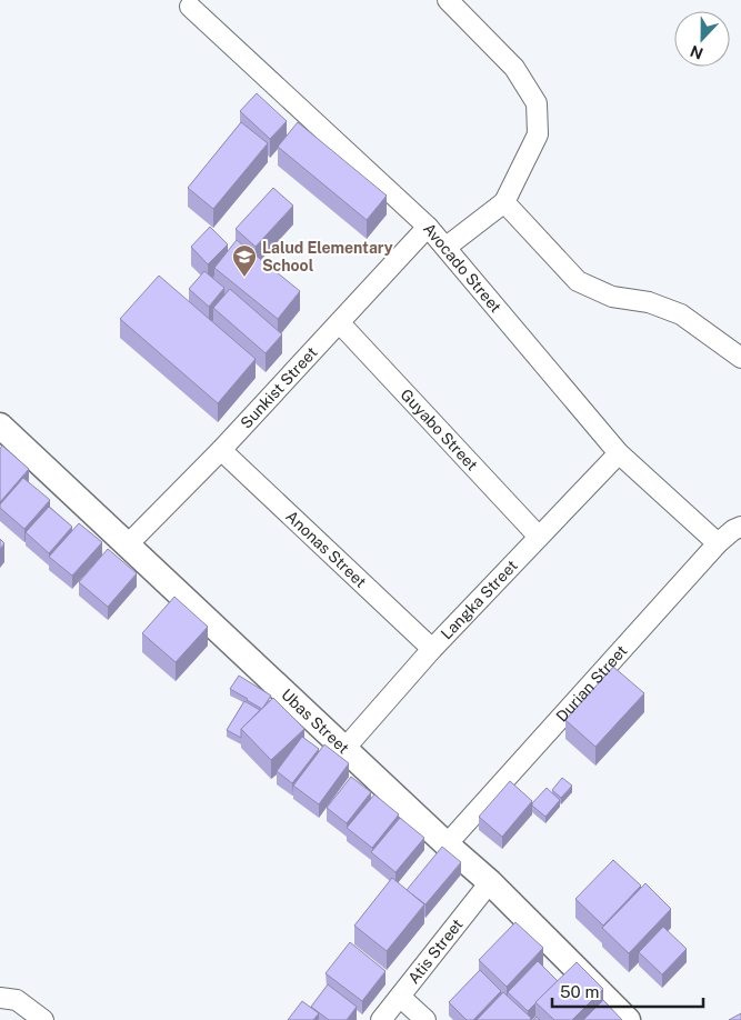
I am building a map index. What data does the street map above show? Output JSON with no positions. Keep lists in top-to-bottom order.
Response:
{
  "streets": {
    "street": [
      "Avocado Street",
      "Sunkist Street",
      "Guyabo Street",
      "Anonas Street",
      "Langka Street",
      "Durian Street",
      "Ubas Street",
      "Atis Street"
    ]
  },
  "crossings": [
    ["Avocado Street", "Sunkist Street"],
    ["Avocado Street", "Langka Street"],
    ["Avocado Street", "Durian Street"],
    ["Sunkist Street", "Guyabo Street"],
    ["Sunkist Street", "Anonas Street"],
    ["Sunkist Street", "Ubas Street"],
    ["Guyabo Street", "Langka Street"],
    ["Anonas Street", "Langka Street"],
    ["Langka Street", "Ubas Street"],
    ["Durian Street", "Ubas Street"],
    ["Ubas Street", "Atis Street"]
  ],
  "places": {
    "school or university": ["Lalud Elementary School"]
  },
  "scale_bar": "50 m",
  "north": "bottom"
}
